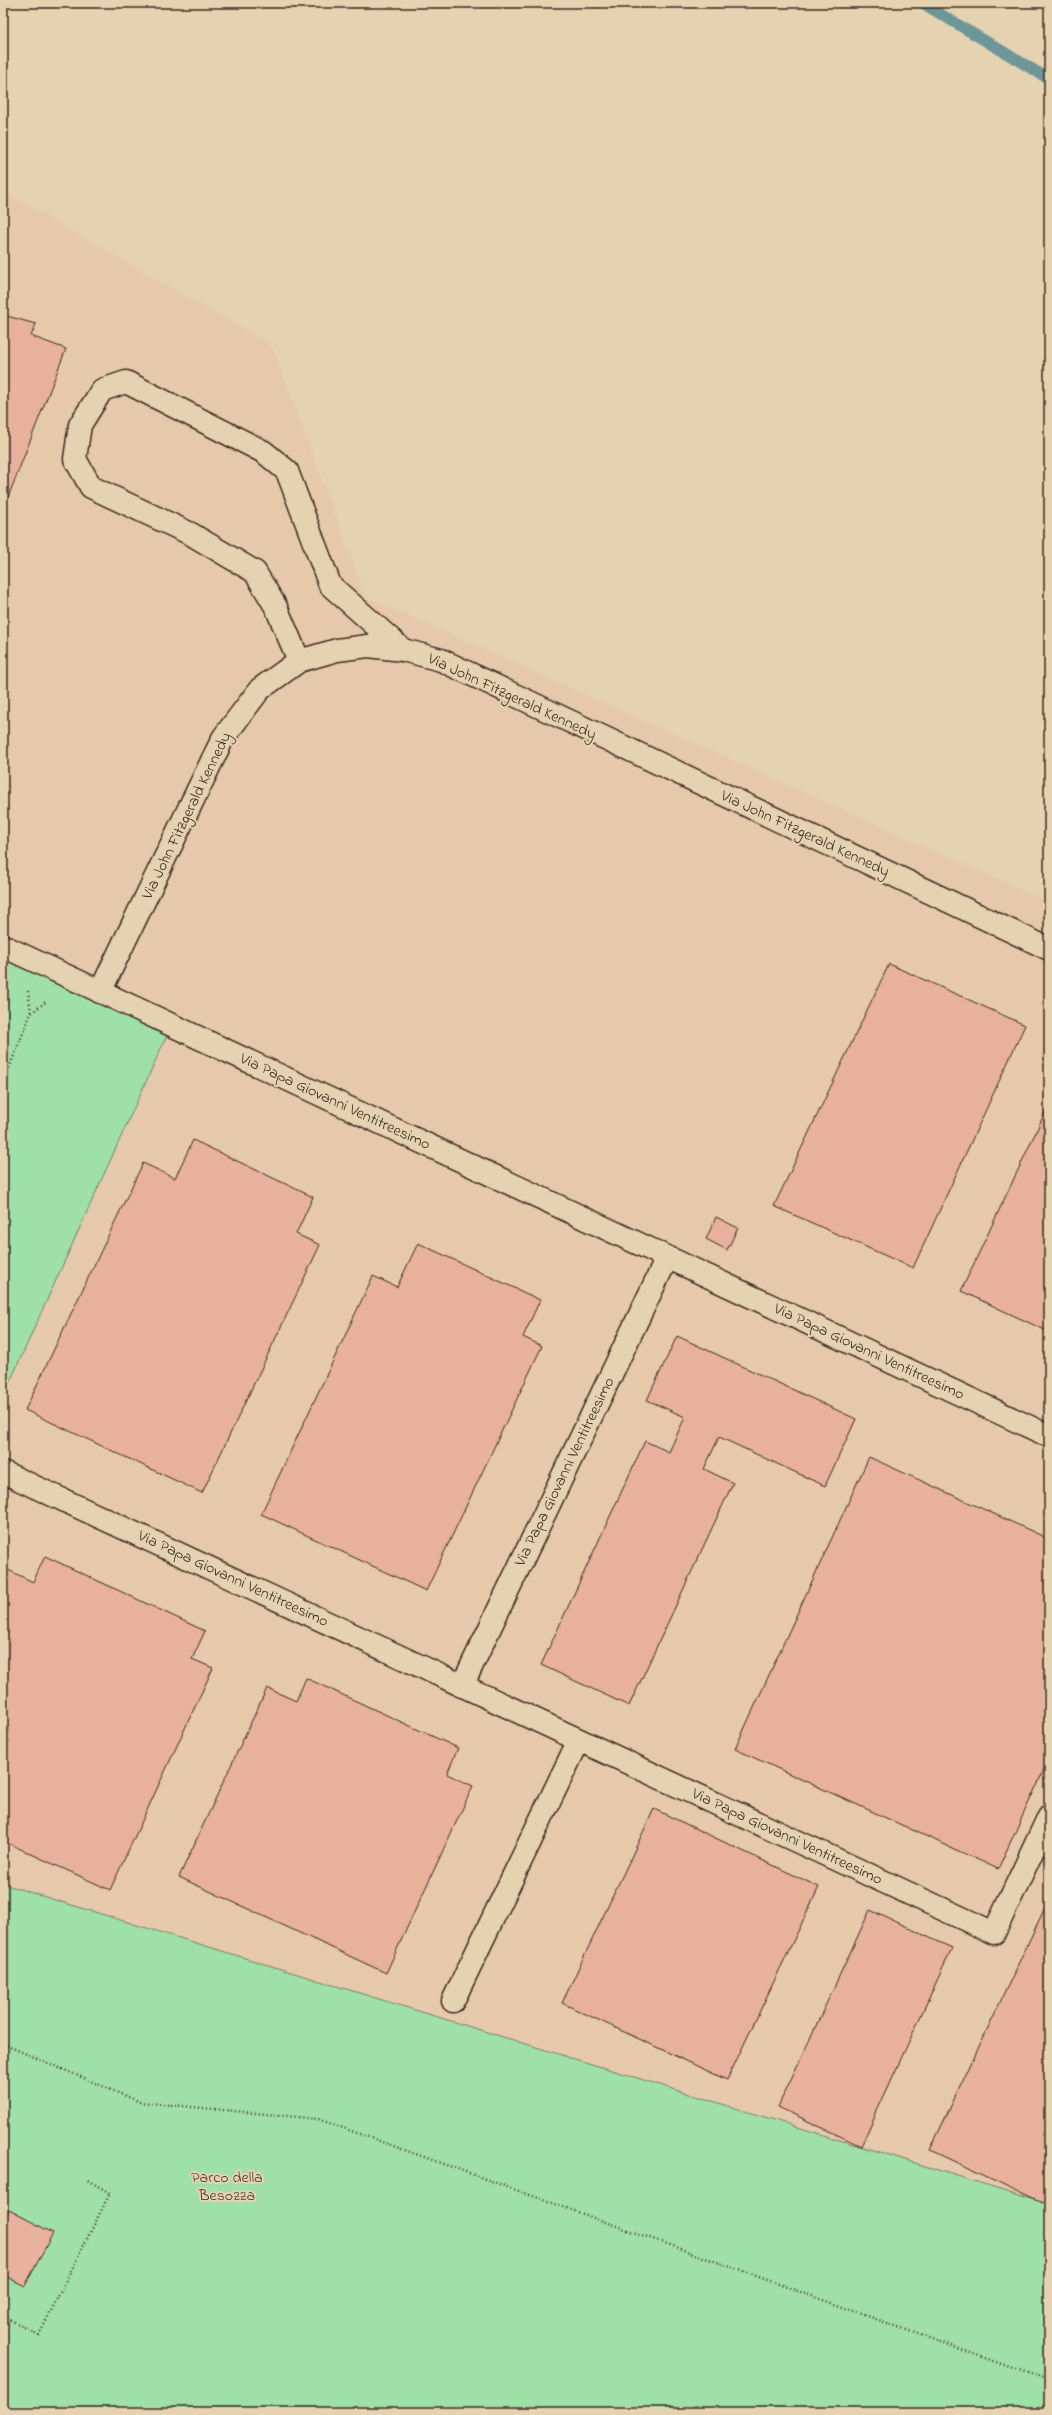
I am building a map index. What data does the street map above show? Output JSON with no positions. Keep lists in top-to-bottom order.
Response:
{
  "streets": {
    "street": ["Via John Fitzgerald Kennedy", "Via Papa Giovanni Ventitreesimo"]
  },
  "crossings": [
    ["Via John Fitzgerald Kennedy", "Via Papa Giovanni Ventitreesimo"]
  ],
  "parks": ["Parco della Besozza"]
}
